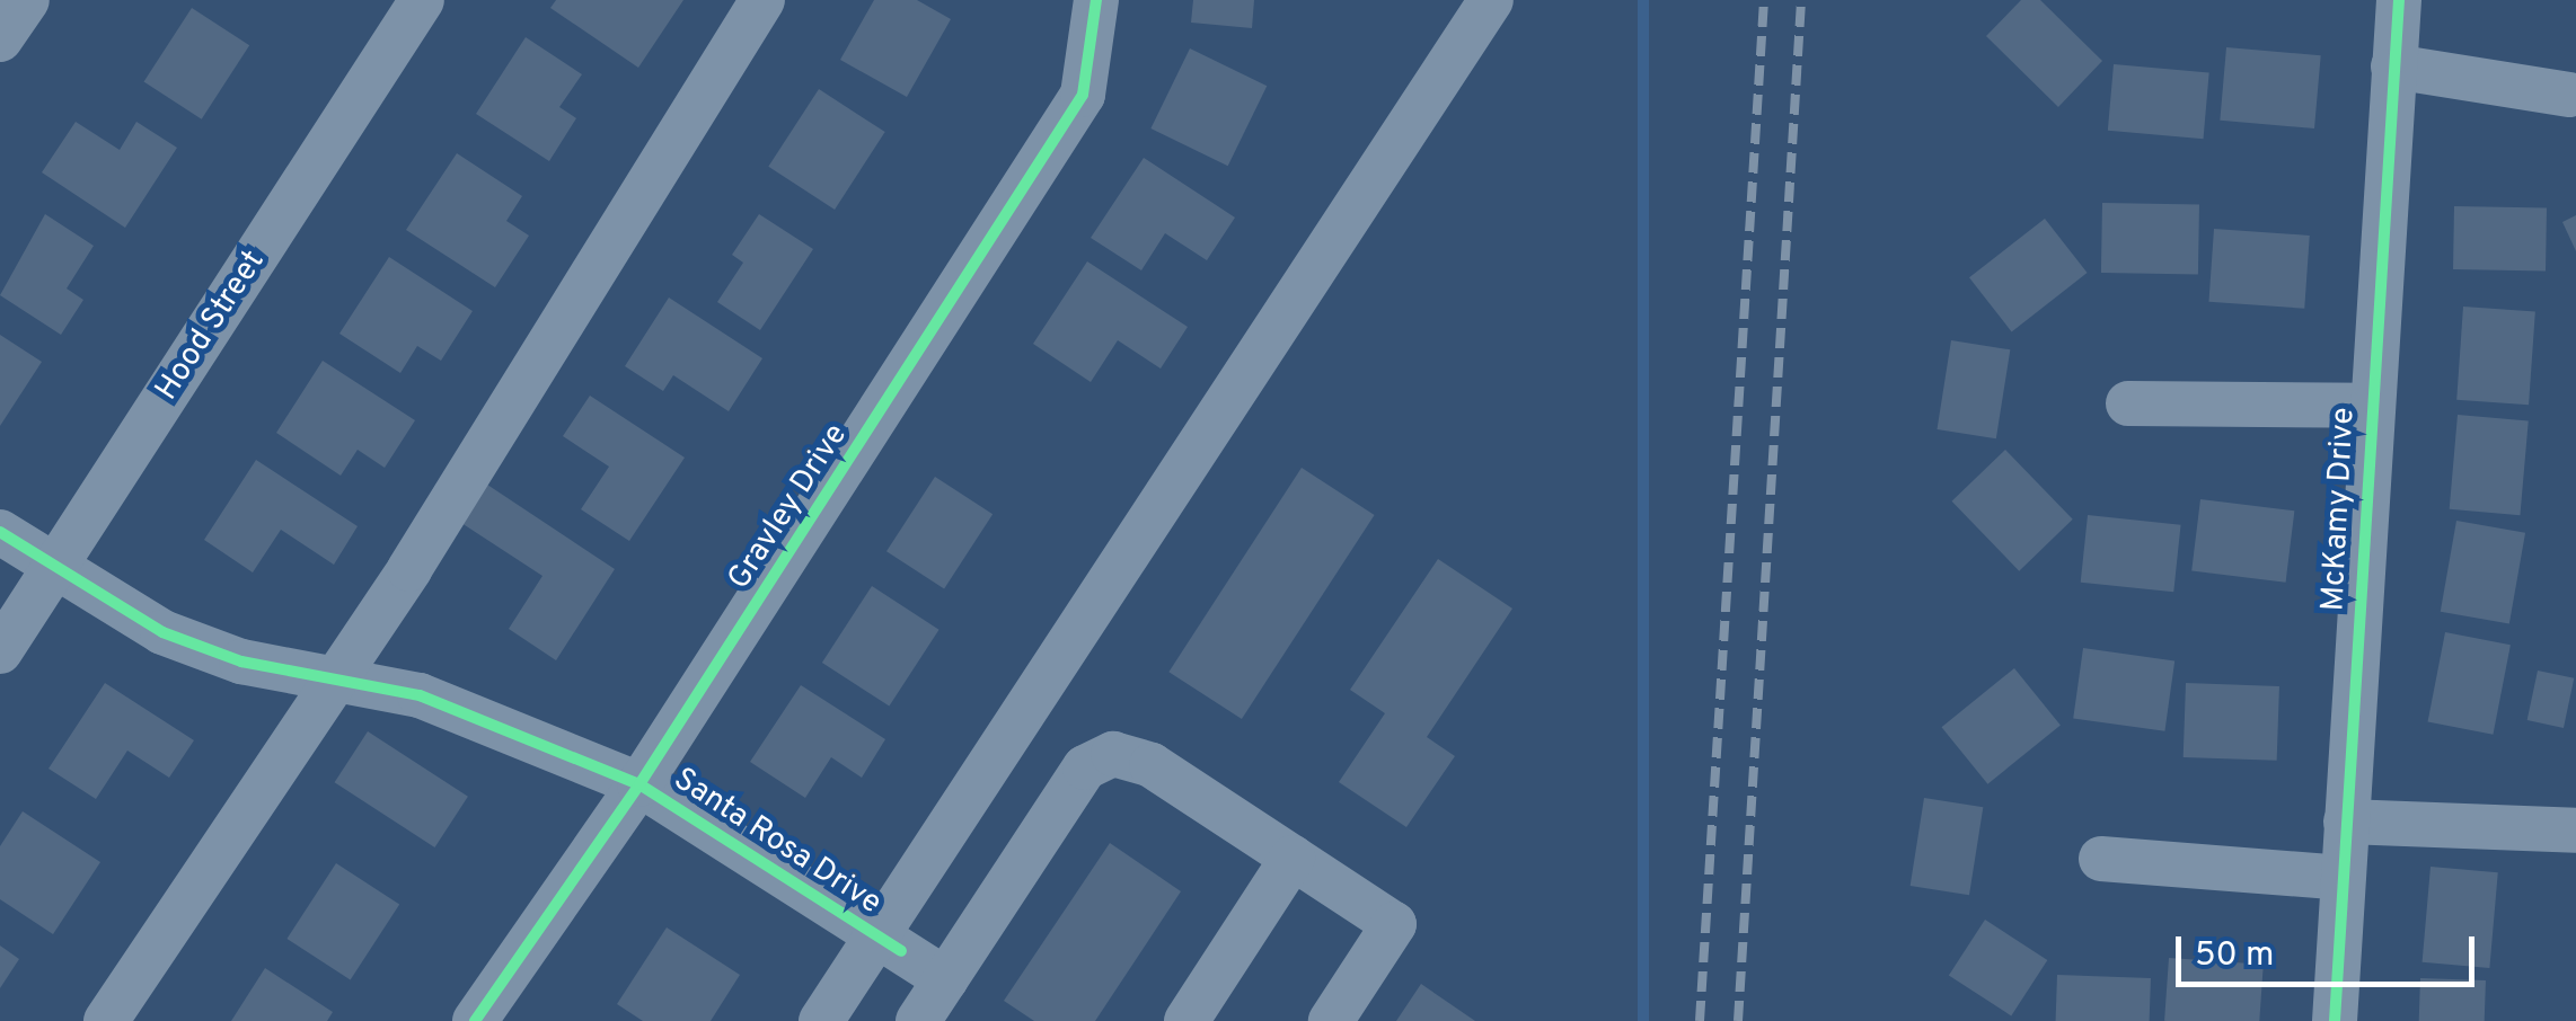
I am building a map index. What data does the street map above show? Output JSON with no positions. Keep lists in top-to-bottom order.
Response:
{
  "streets": {
    "street": [
      "Hood Street",
      "Gravley Drive",
      "McKamy Drive",
      "Santa Rosa Drive"
    ]
  },
  "crossings": [
    ["Hood Street", "Santa Rosa Drive"],
    ["Gravley Drive", "Santa Rosa Drive"]
  ],
  "scale_bar": "50 m"
}
